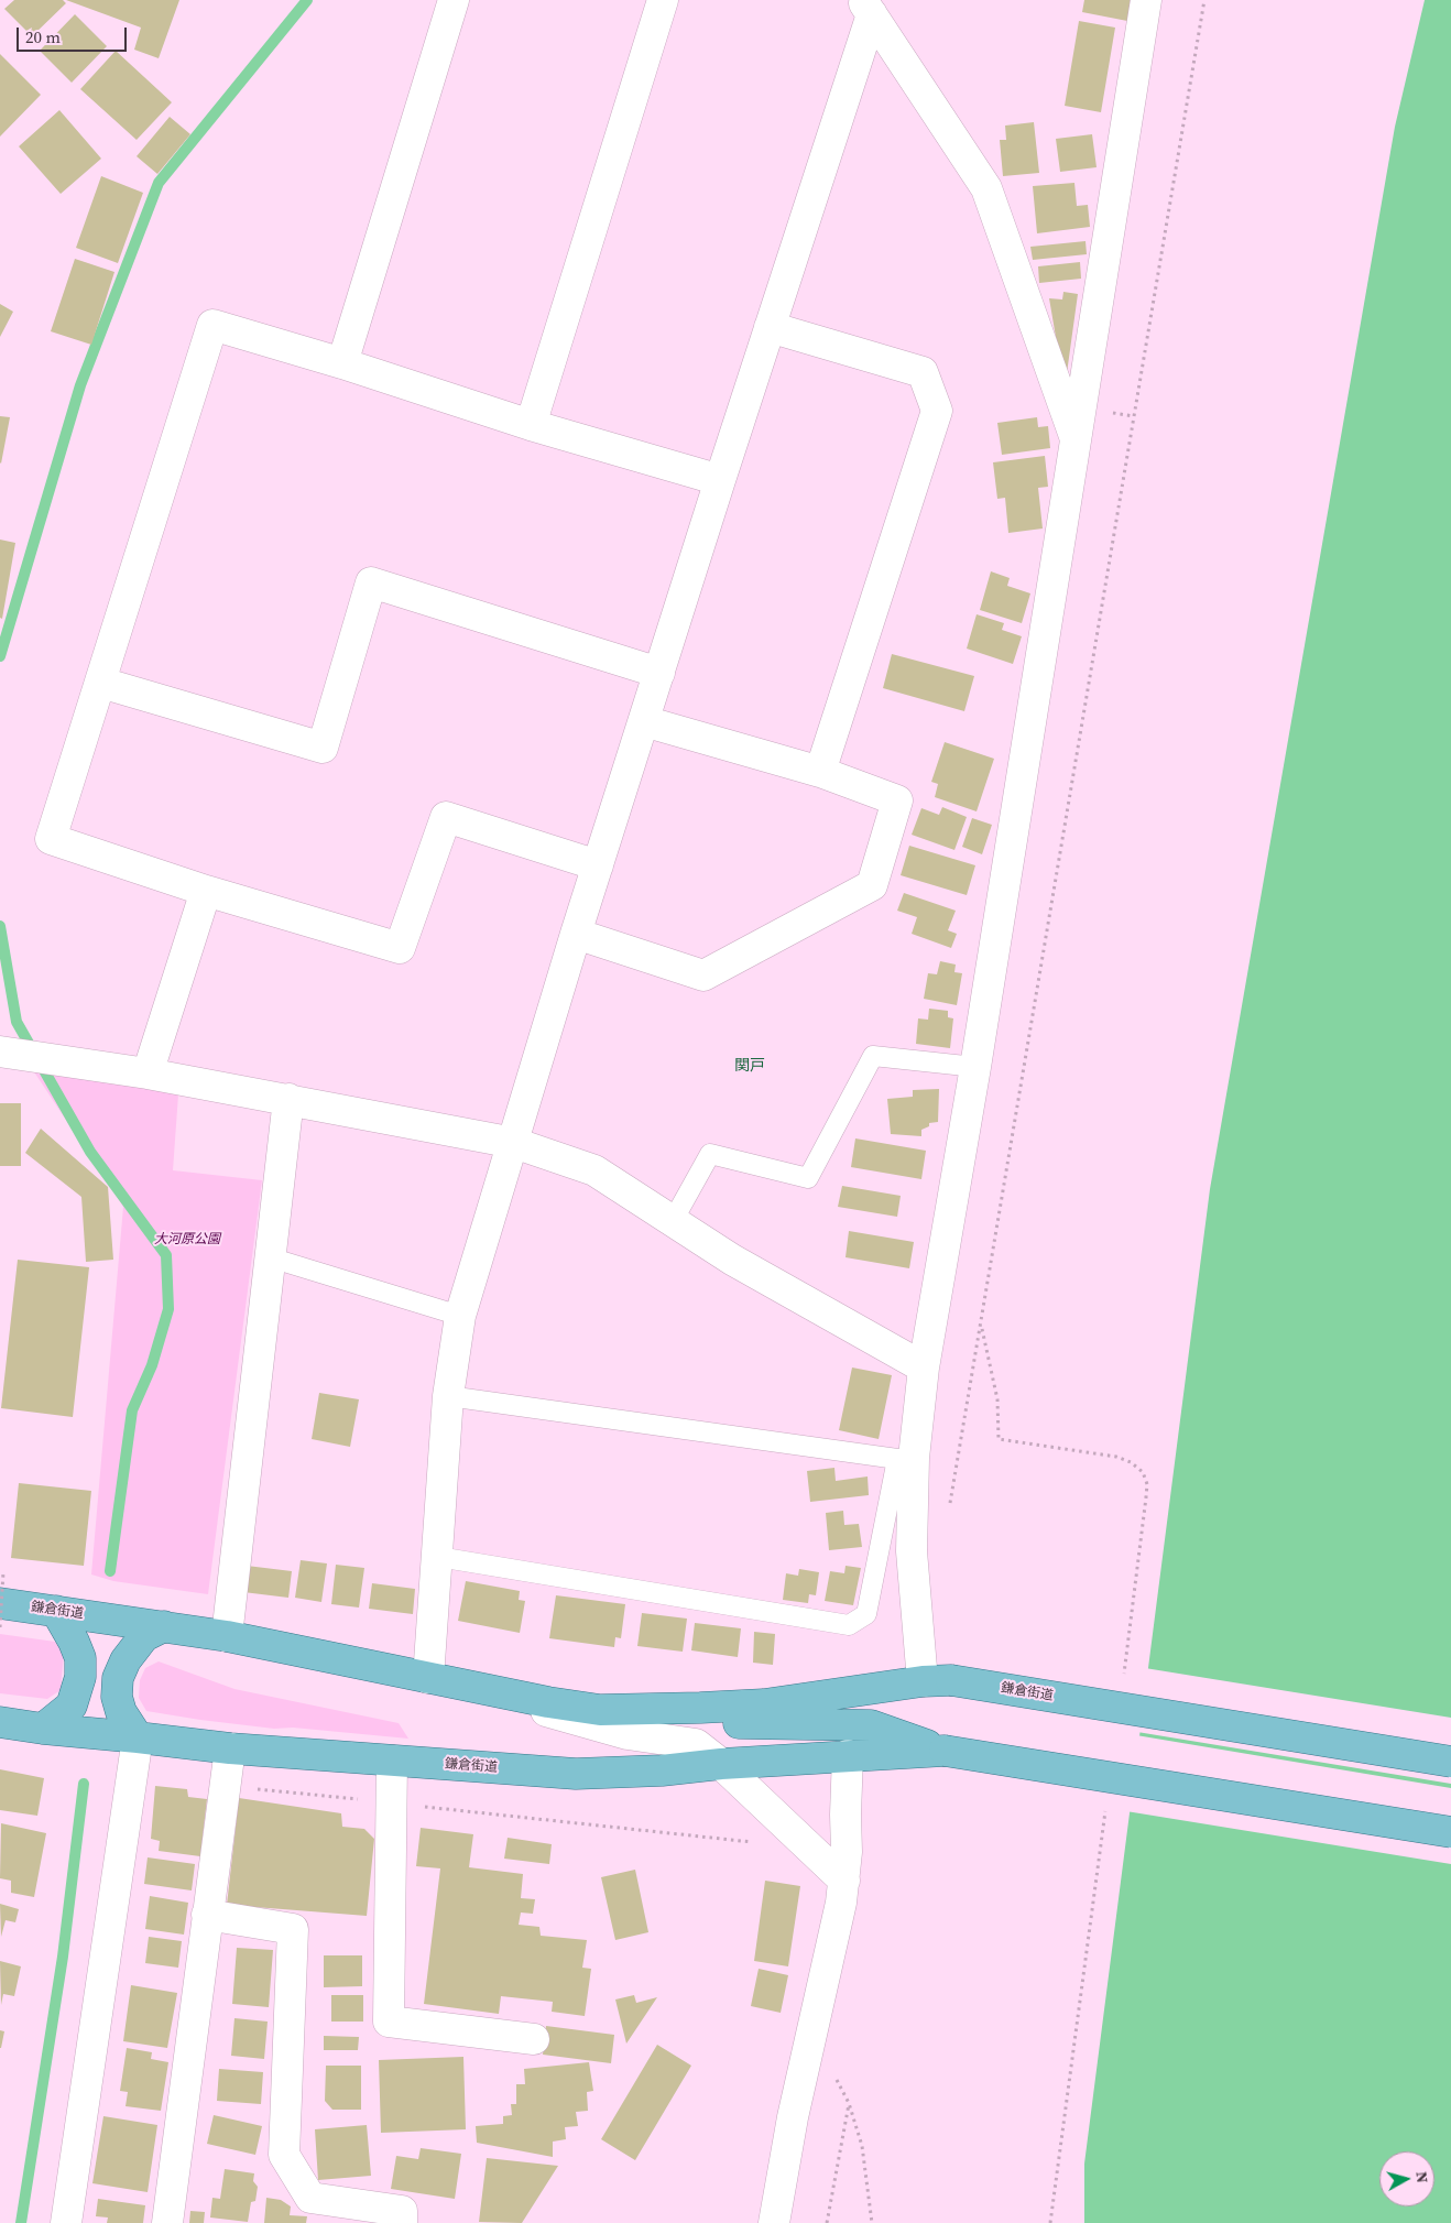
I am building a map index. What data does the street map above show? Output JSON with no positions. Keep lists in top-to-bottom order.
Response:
{
  "streets": {
    "main road": ["鎌倉街道"]
  },
  "districts": ["関戸"],
  "parks": ["大河原公園"],
  "scale_bar": "20 m",
  "north": "right"
}
